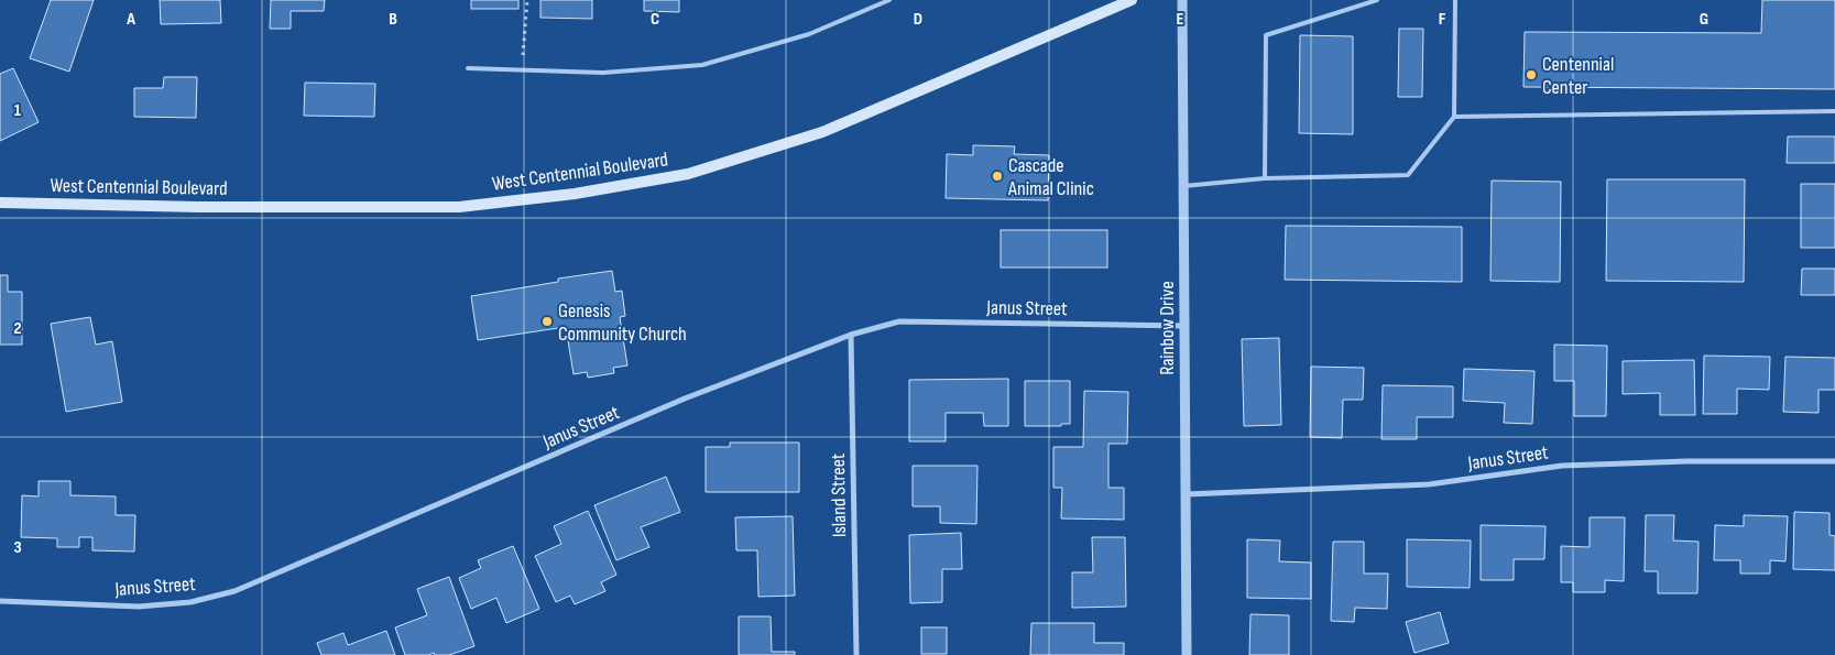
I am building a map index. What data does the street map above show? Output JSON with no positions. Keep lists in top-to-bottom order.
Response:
{
  "streets": {
    "main road": ["West Centennial Boulevard"],
    "street": ["Janus Street", "Rainbow Drive", "Island Street"]
  },
  "crossings": [
    ["Janus Street", "Rainbow Drive"],
    ["Janus Street", "Island Street"]
  ],
  "places": ["Centennial Center", "Cascade Animal Clinic", "Genesis Community Church"],
  "grid": {
    "columns": [
      "A",
      "B",
      "C",
      "D",
      "E",
      "F",
      "G"
    ],
    "rows": ["1", "2", "3"]
  }
}
